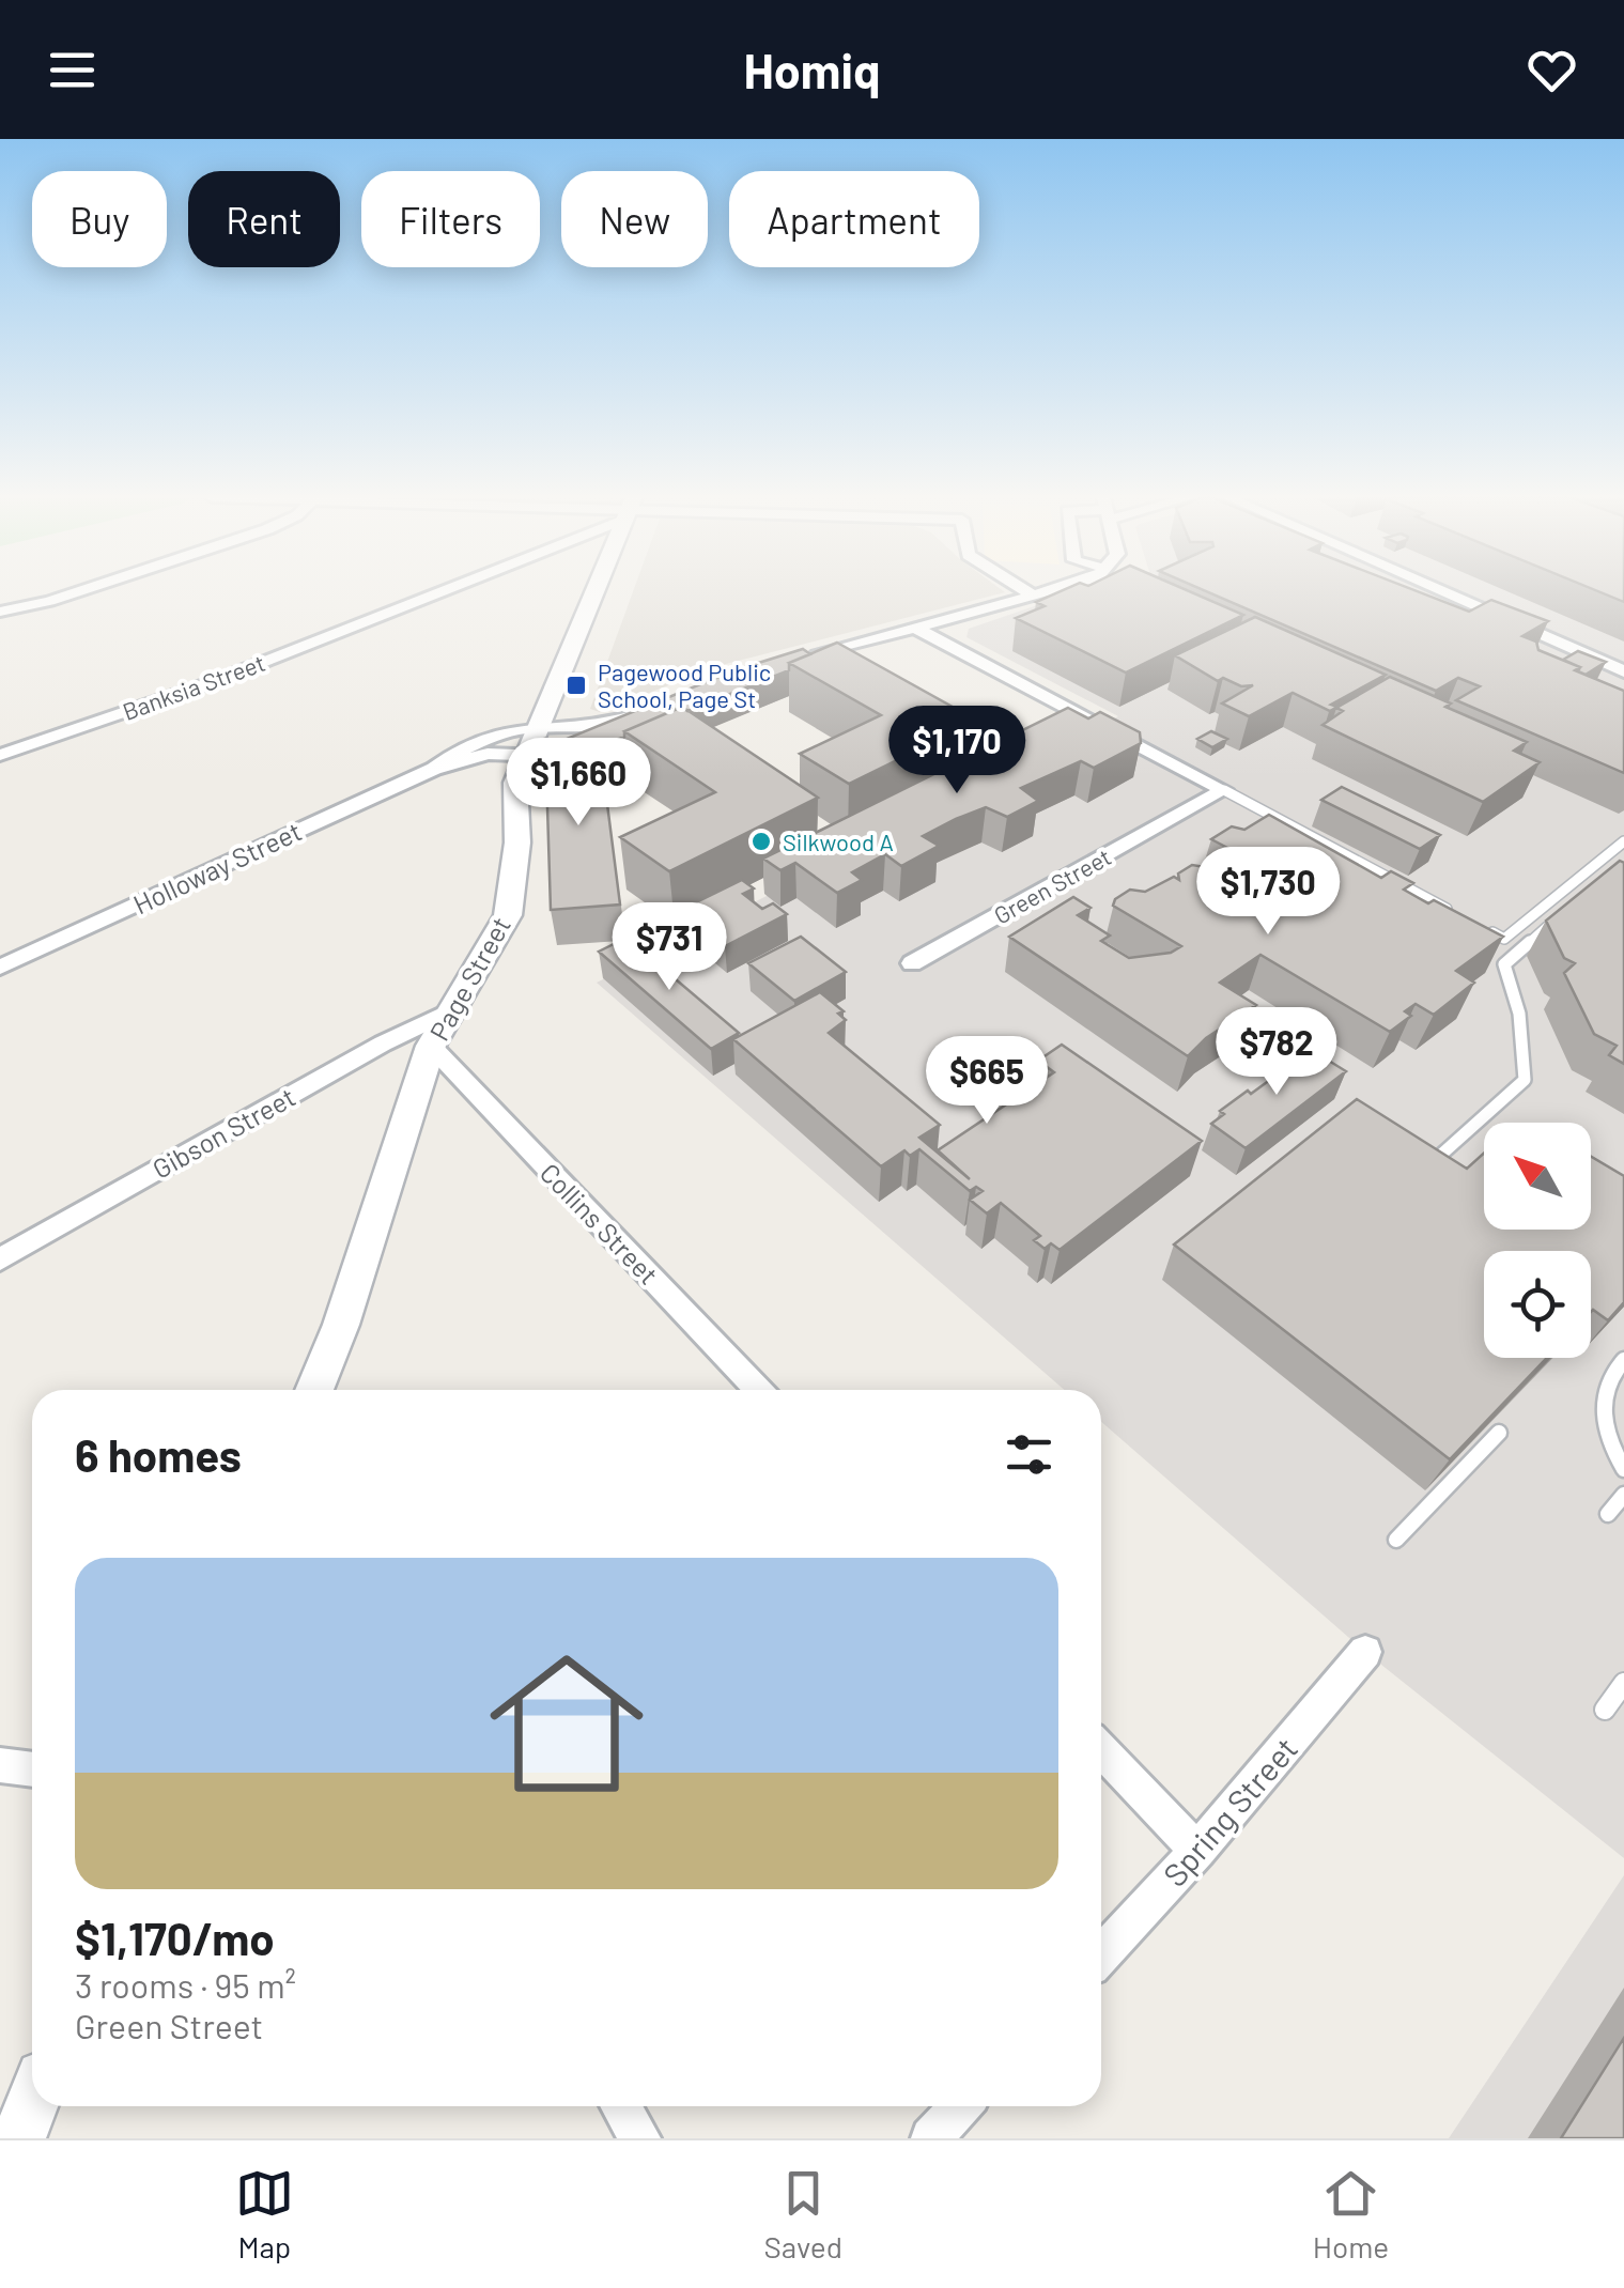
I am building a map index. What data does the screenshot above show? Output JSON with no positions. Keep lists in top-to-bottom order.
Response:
{
  "streets": {
    "main road": ["Page Street"],
    "street": [
      "Banksia Street",
      "Holloway Street",
      "Green Street",
      "Gibson Street",
      "Collins Street",
      "Spring Street"
    ]
  },
  "crossings": [
    ["Holloway Street", "Page Street"],
    ["Page Street", "Gibson Street"],
    ["Page Street", "Collins Street"]
  ],
  "places": {
    "transit": ["Pagewood Public School, Page St"],
    "other": ["Silkwood A"]
  },
  "north": "top left",
  "page": {
    "header": "Homiq",
    "chip": [
      "Buy",
      "Rent",
      "Filters",
      "New",
      "Apartment"
    ],
    "price": [
      "$1,170",
      "$1,660",
      "$1,730",
      "$731",
      "$782",
      "$665"
    ],
    "heading": "6 homes",
    "list": [
      {
        "name": "$1,170/mo",
        "note": "3 rooms · 95 m² · Green Street"
      }
    ],
    "tabs": ["Map", "Saved", "Home"]
  }
}
